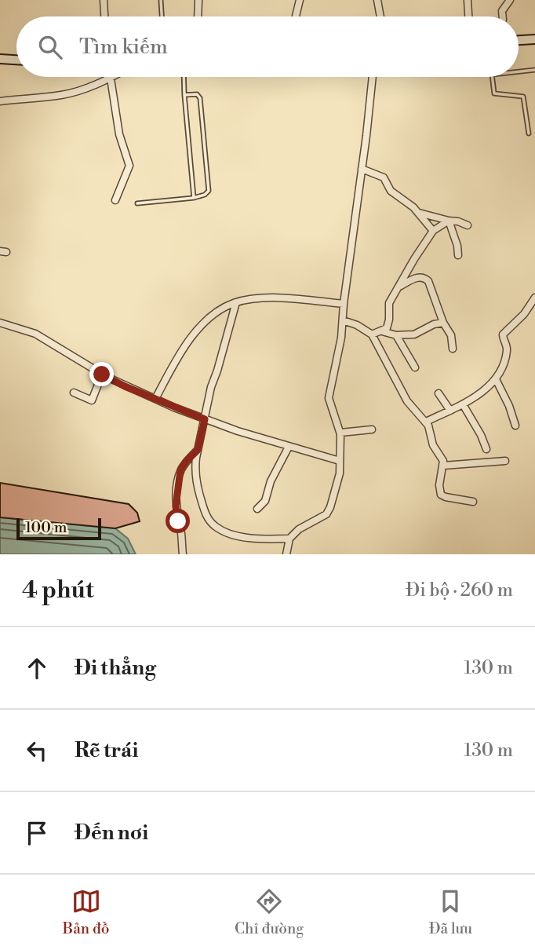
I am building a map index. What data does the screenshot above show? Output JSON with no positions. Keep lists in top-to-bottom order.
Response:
{
  "scale_bar": "100 m",
  "page": {
    "search": "Tìm kiếm",
    "scale": "100 m",
    "heading": ["4 phút", "Đi bộ · 260 m"],
    "list": [
      ["Đi thẳng", "130 m"],
      ["Rẽ trái", "130 m"],
      "Đến nơi"
    ],
    "nav": ["Bản đồ", "Chỉ đường", "Đã lưu"]
  }
}
